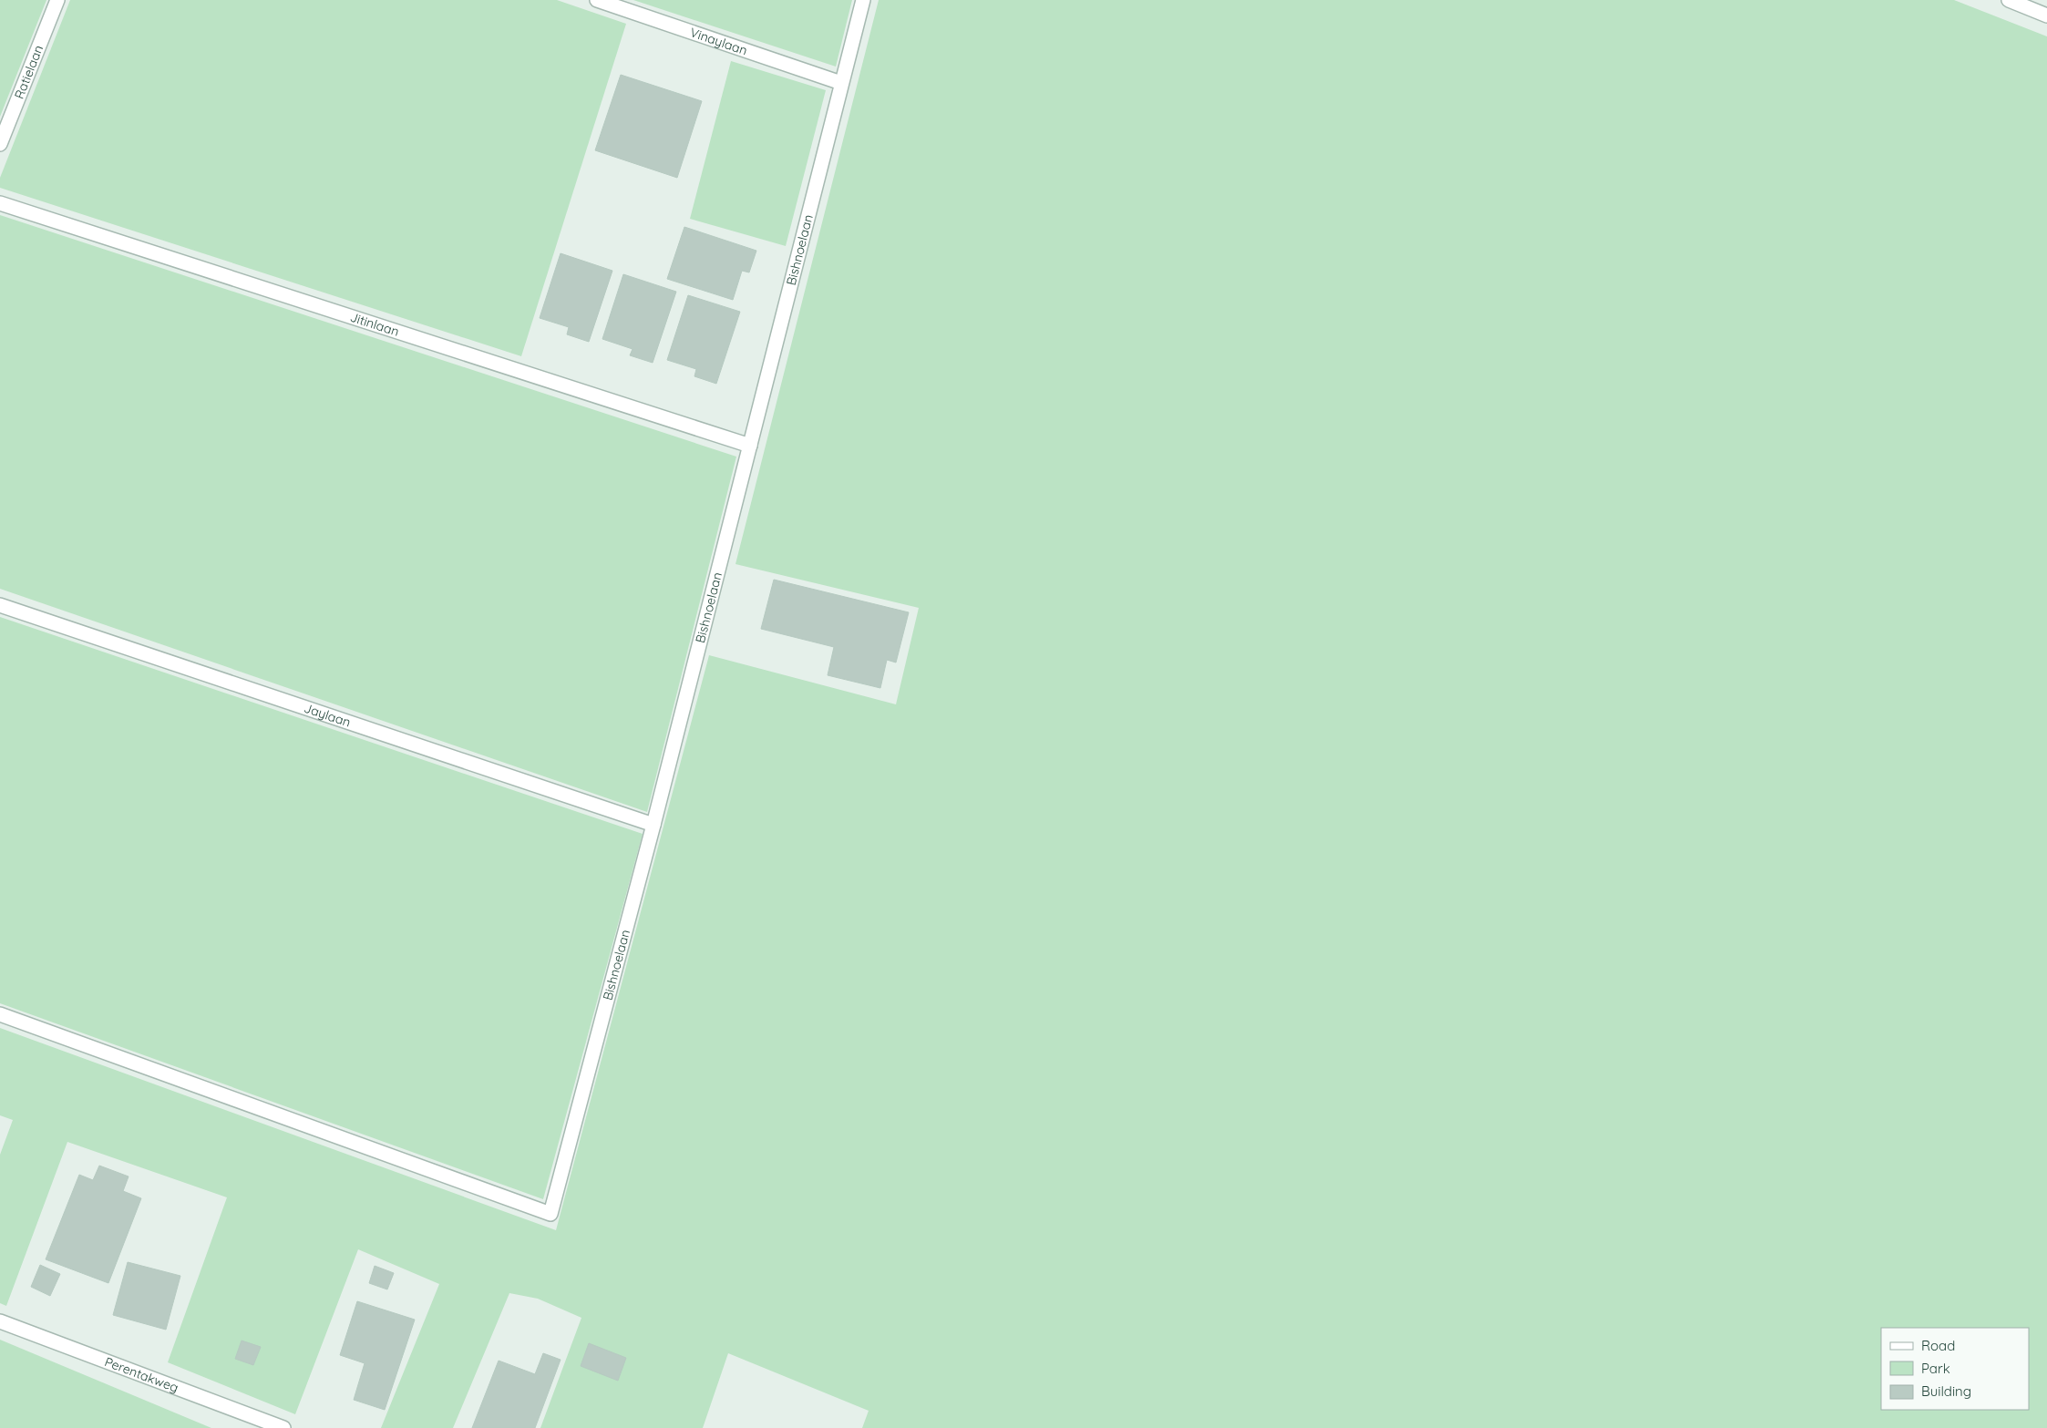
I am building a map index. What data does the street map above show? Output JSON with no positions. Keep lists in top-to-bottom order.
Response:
{
  "streets": {
    "street": [
      "Vinaylaan",
      "Ratielaan",
      "Bishnoelaan",
      "Jitinlaan",
      "Jaylaan",
      "Perentakweg"
    ]
  },
  "crossings": [
    ["Vinaylaan", "Bishnoelaan"],
    ["Bishnoelaan", "Jitinlaan"],
    ["Bishnoelaan", "Jaylaan"]
  ],
  "legend": ["Road", "Park", "Building"]
}
